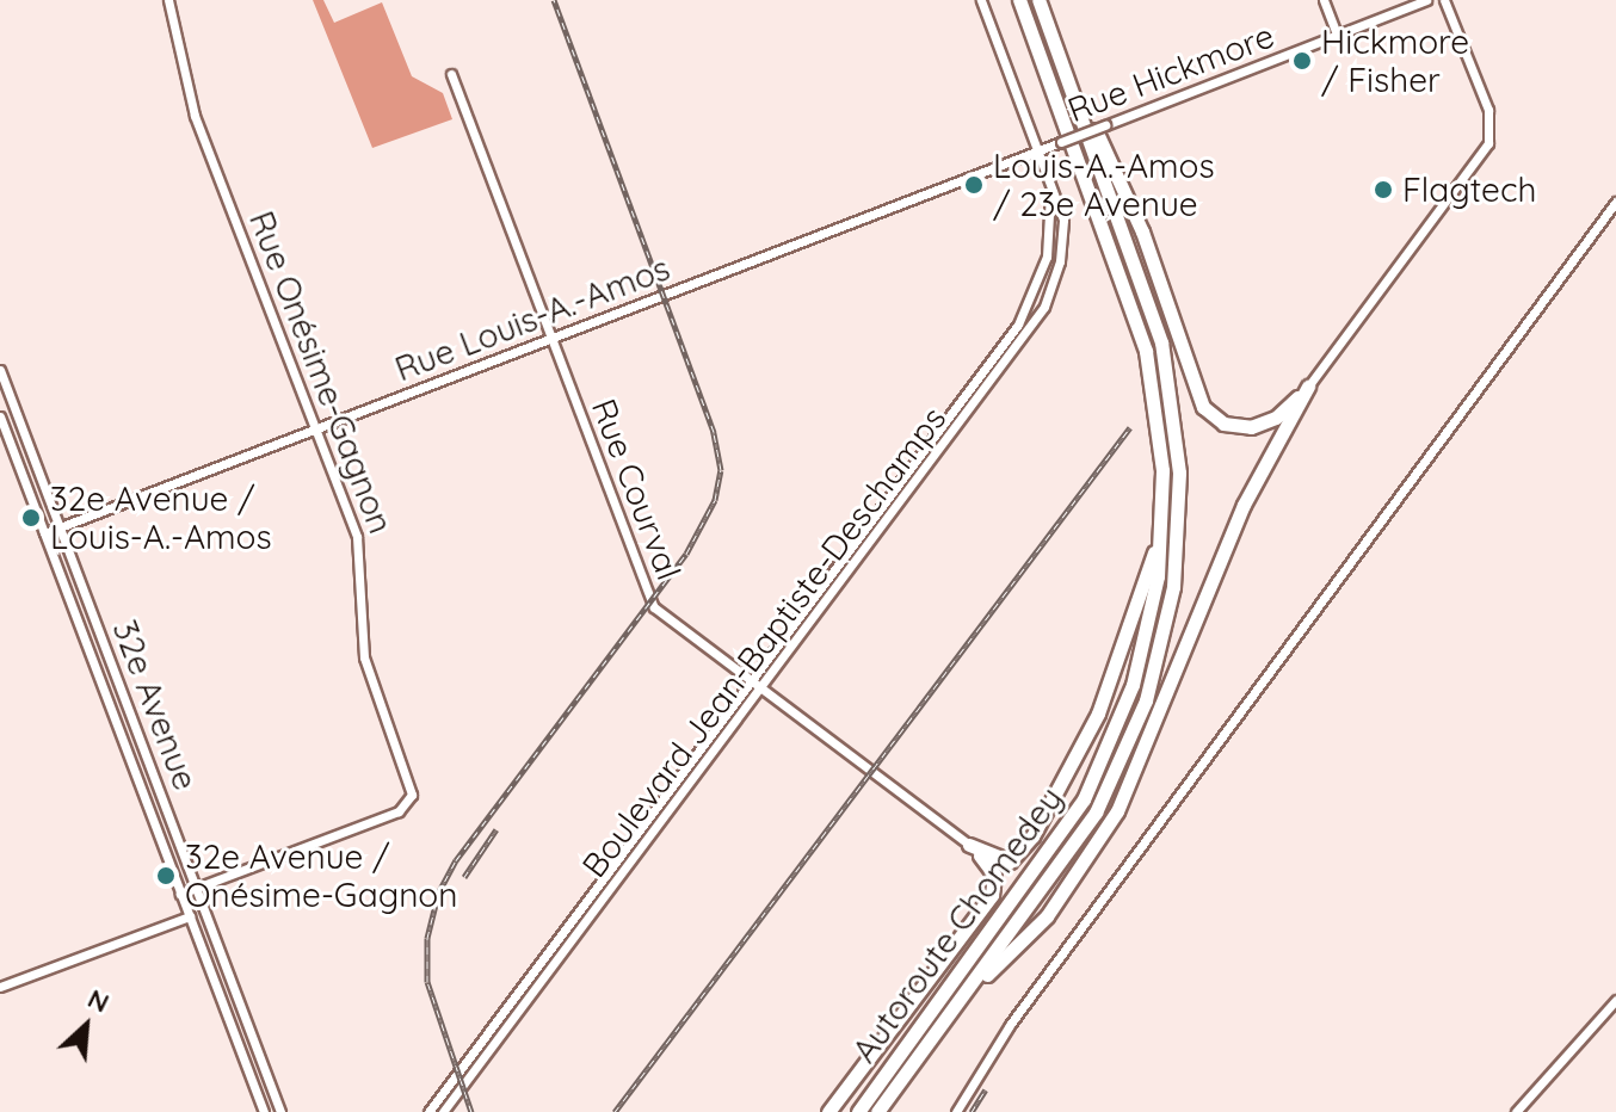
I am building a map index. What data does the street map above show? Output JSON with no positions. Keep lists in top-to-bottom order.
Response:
{
  "streets": {
    "highway": ["Autoroute Chomedey"],
    "street": [
      "Rue Hickmore",
      "Rue Louis-A.-Amos",
      "Rue Onésime-Gagnon",
      "Rue Courval",
      "Boulevard Jean-Baptiste-Deschamps",
      "32e Avenue"
    ]
  },
  "crossings": [
    ["Rue Hickmore", "Rue Louis-A.-Amos"],
    ["Rue Hickmore", "Boulevard Jean-Baptiste-Deschamps"],
    ["Rue Louis-A.-Amos", "Rue Onésime-Gagnon"],
    ["Rue Louis-A.-Amos", "Rue Courval"],
    ["Rue Louis-A.-Amos", "Boulevard Jean-Baptiste-Deschamps"],
    ["Rue Louis-A.-Amos", "32e Avenue"],
    ["Rue Onésime-Gagnon", "32e Avenue"],
    ["Rue Courval", "Boulevard Jean-Baptiste-Deschamps"]
  ],
  "places": [
    "Hickmore / Fisher",
    "Louis-A.-Amos / 23e Avenue",
    "Flagtech",
    "32e Avenue / Louis-A.-Amos",
    "32e Avenue / Onésime-Gagnon"
  ],
  "north": "top right"
}
